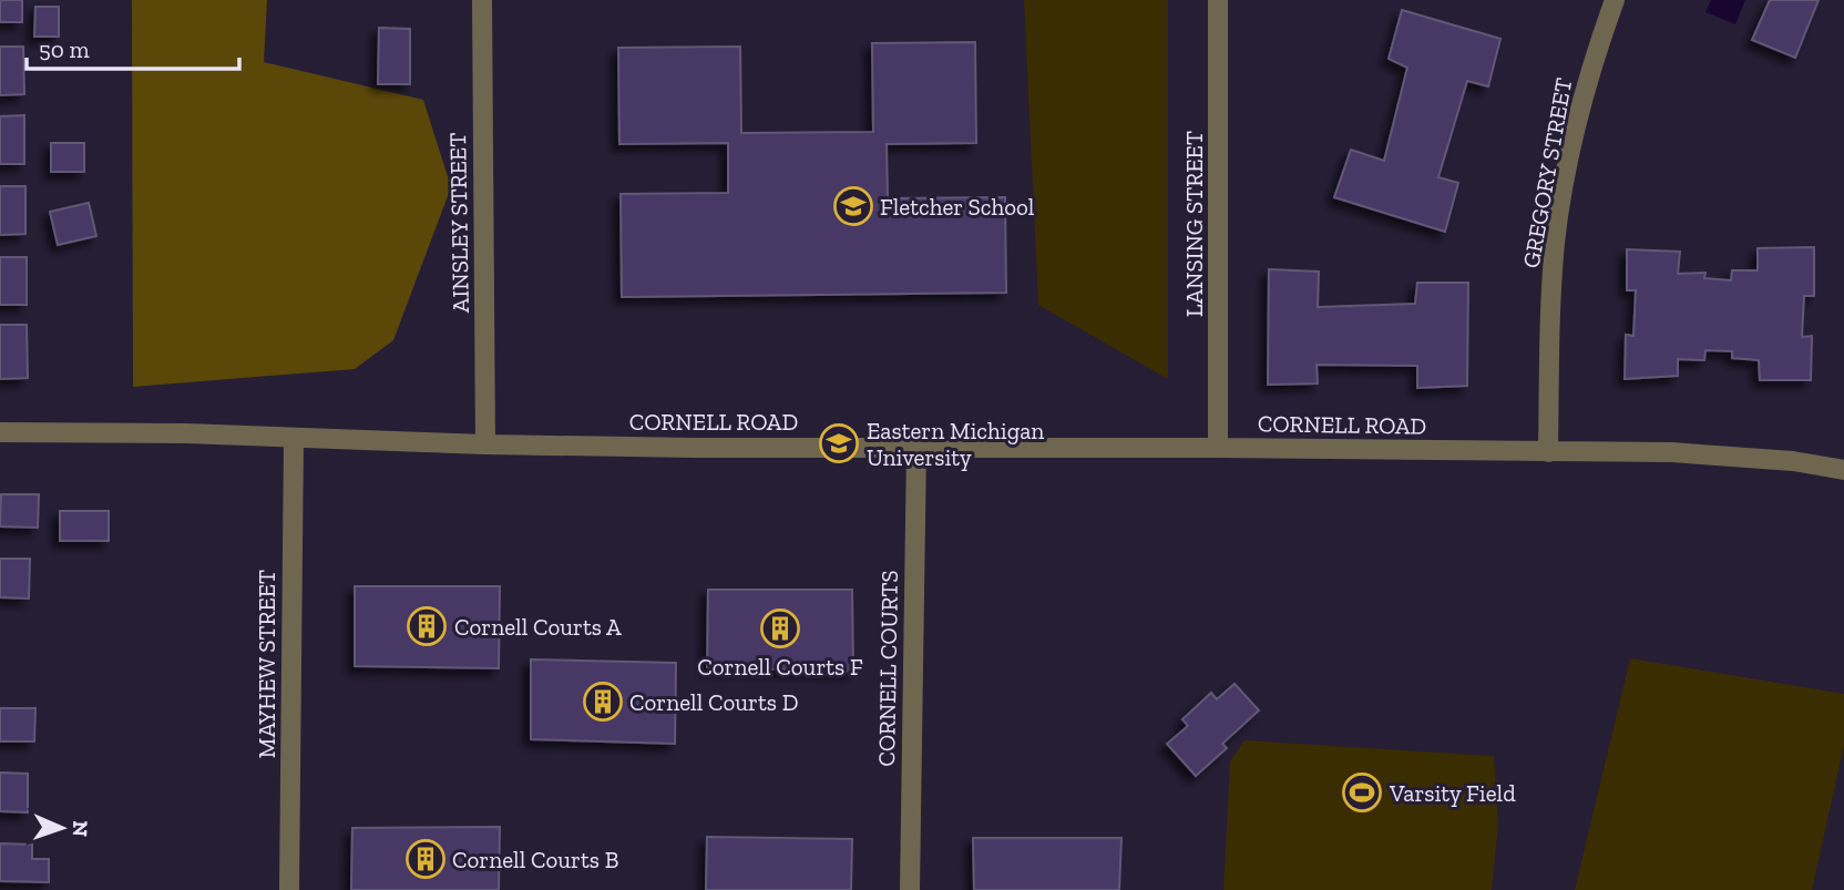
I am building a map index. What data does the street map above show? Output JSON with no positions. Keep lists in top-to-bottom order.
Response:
{
  "streets": {
    "street": [
      "GREGORY STREET",
      "AINSLEY STREET",
      "LANSING STREET",
      "CORNELL ROAD",
      "MAYHEW STREET",
      "CORNELL COURTS"
    ]
  },
  "crossings": [
    ["GREGORY STREET", "CORNELL ROAD"],
    ["AINSLEY STREET", "CORNELL ROAD"],
    ["LANSING STREET", "CORNELL ROAD"],
    ["CORNELL ROAD", "MAYHEW STREET"],
    ["CORNELL ROAD", "CORNELL COURTS"]
  ],
  "places": {
    "school or university": ["Fletcher School", "Eastern Michigan University"],
    "building": [
      "Cornell Courts A",
      "Cornell Courts F",
      "Cornell Courts D",
      "Cornell Courts B"
    ],
    "sports": ["Varsity Field"]
  },
  "scale_bar": "50 m",
  "north": "right"
}
